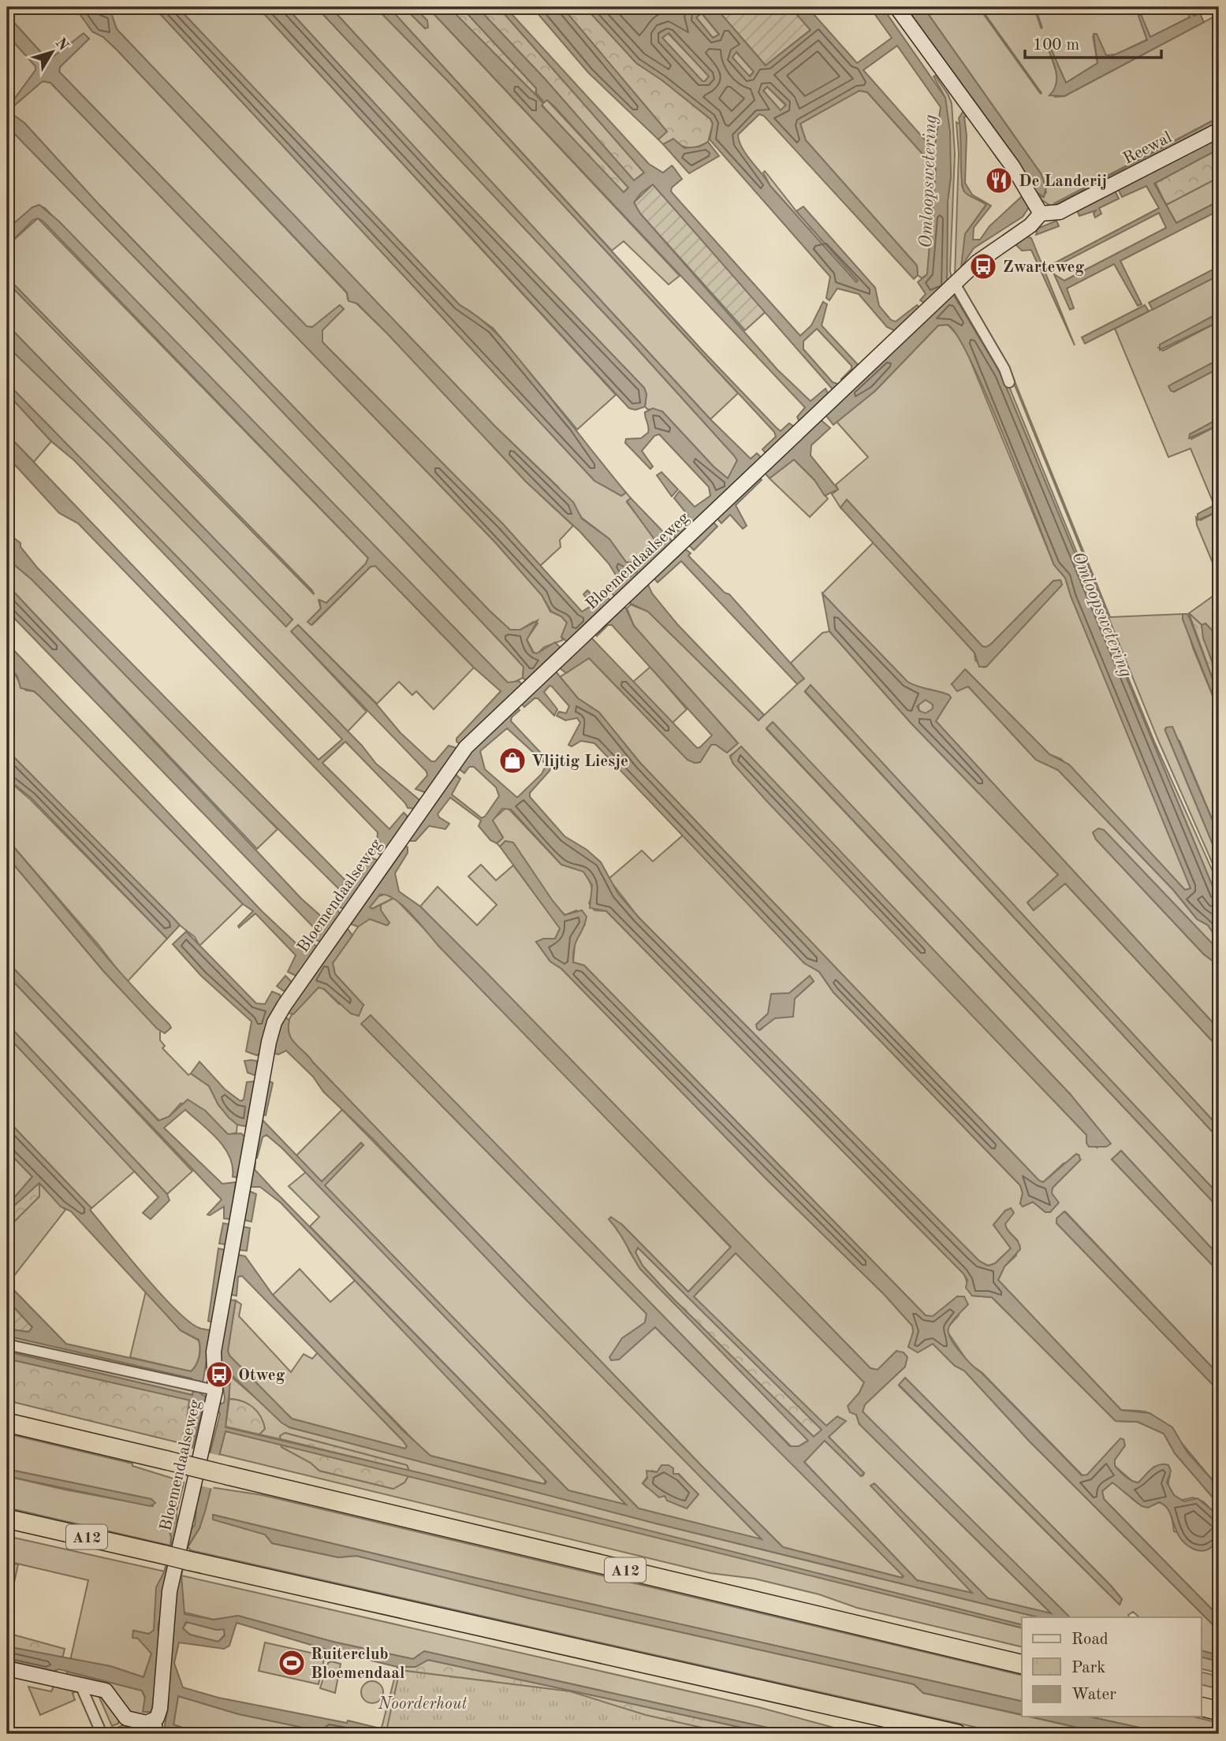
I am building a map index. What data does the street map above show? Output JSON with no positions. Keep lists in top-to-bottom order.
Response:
{
  "streets": {
    "highway": ["A12"],
    "street": ["Reewal", "Bloemendaalseweg"]
  },
  "water": ["Omloopswetering"],
  "parks": ["Noorderhout"],
  "places": {
    "restaurant": ["De Landerij"],
    "bus stop": ["Zwarteweg", "Otweg"],
    "shop": ["Vlijtig Liesje"],
    "sports": ["Ruiterclub Bloemendaal"]
  },
  "legend": ["Road", "Park", "Water"],
  "scale_bar": "100 m",
  "north": "top right"
}
